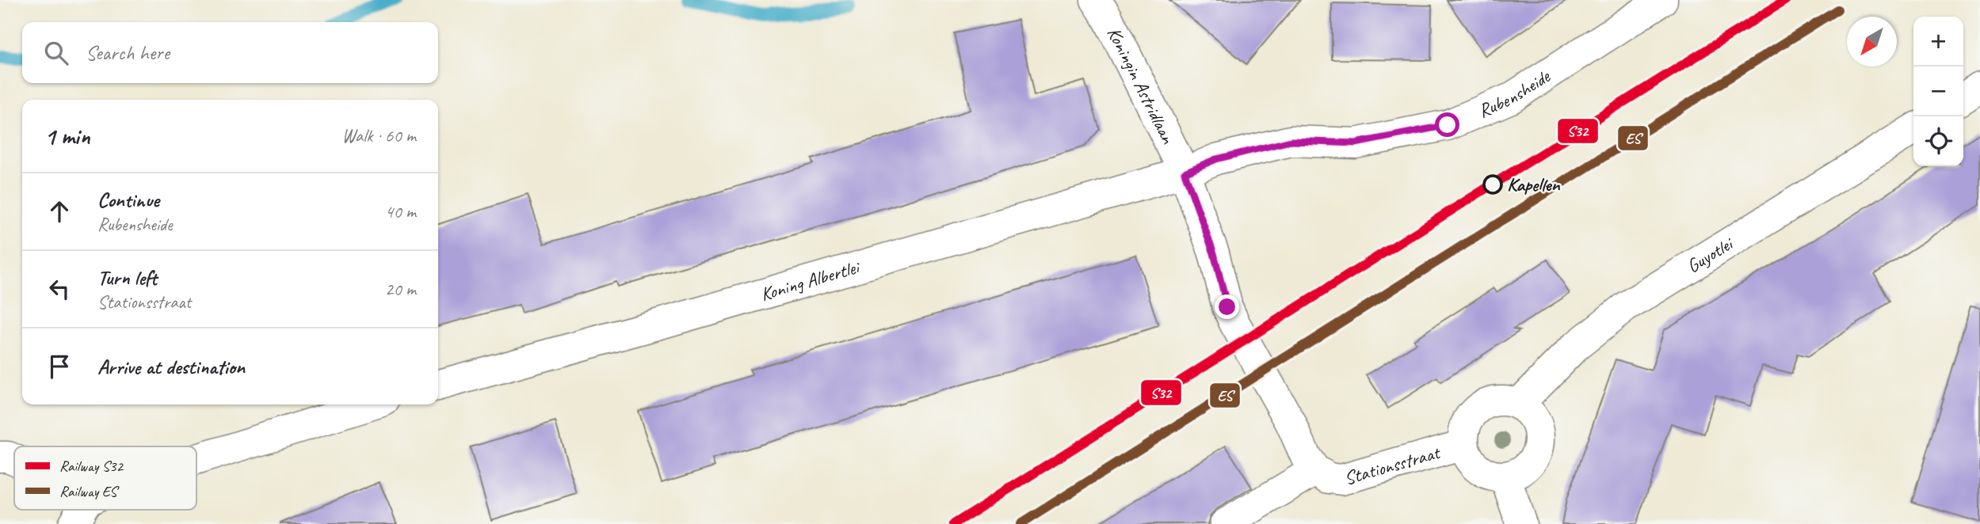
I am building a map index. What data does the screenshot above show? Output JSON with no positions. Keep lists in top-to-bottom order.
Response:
{
  "streets": {
    "street": [
      "Koningin Astridlaan",
      "Rubensheide",
      "Guyotlei",
      "Koning Albertlei",
      "Stationsstraat"
    ]
  },
  "crossings": [
    ["Koningin Astridlaan", "Rubensheide"],
    ["Koningin Astridlaan", "Koning Albertlei"],
    ["Koningin Astridlaan", "Stationsstraat"],
    ["Rubensheide", "Koning Albertlei"],
    ["Rubensheide", "Stationsstraat"],
    ["Guyotlei", "Stationsstraat"],
    ["Koning Albertlei", "Stationsstraat"]
  ],
  "places": ["Kapellen"],
  "lines": ["rail line S32", "rail line ES"],
  "legend": ["Railway S32", "Railway ES"],
  "north": "bottom left",
  "page": {
    "map_buttons": ["+", "−"],
    "search": "Search here",
    "heading": ["1 min", "Walk · 60 m"],
    "list": [
      ["Continue", "Rubensheide", "40 m"],
      ["Turn left", "Stationsstraat", "20 m"],
      "Arrive at destination"
    ]
  }
}
